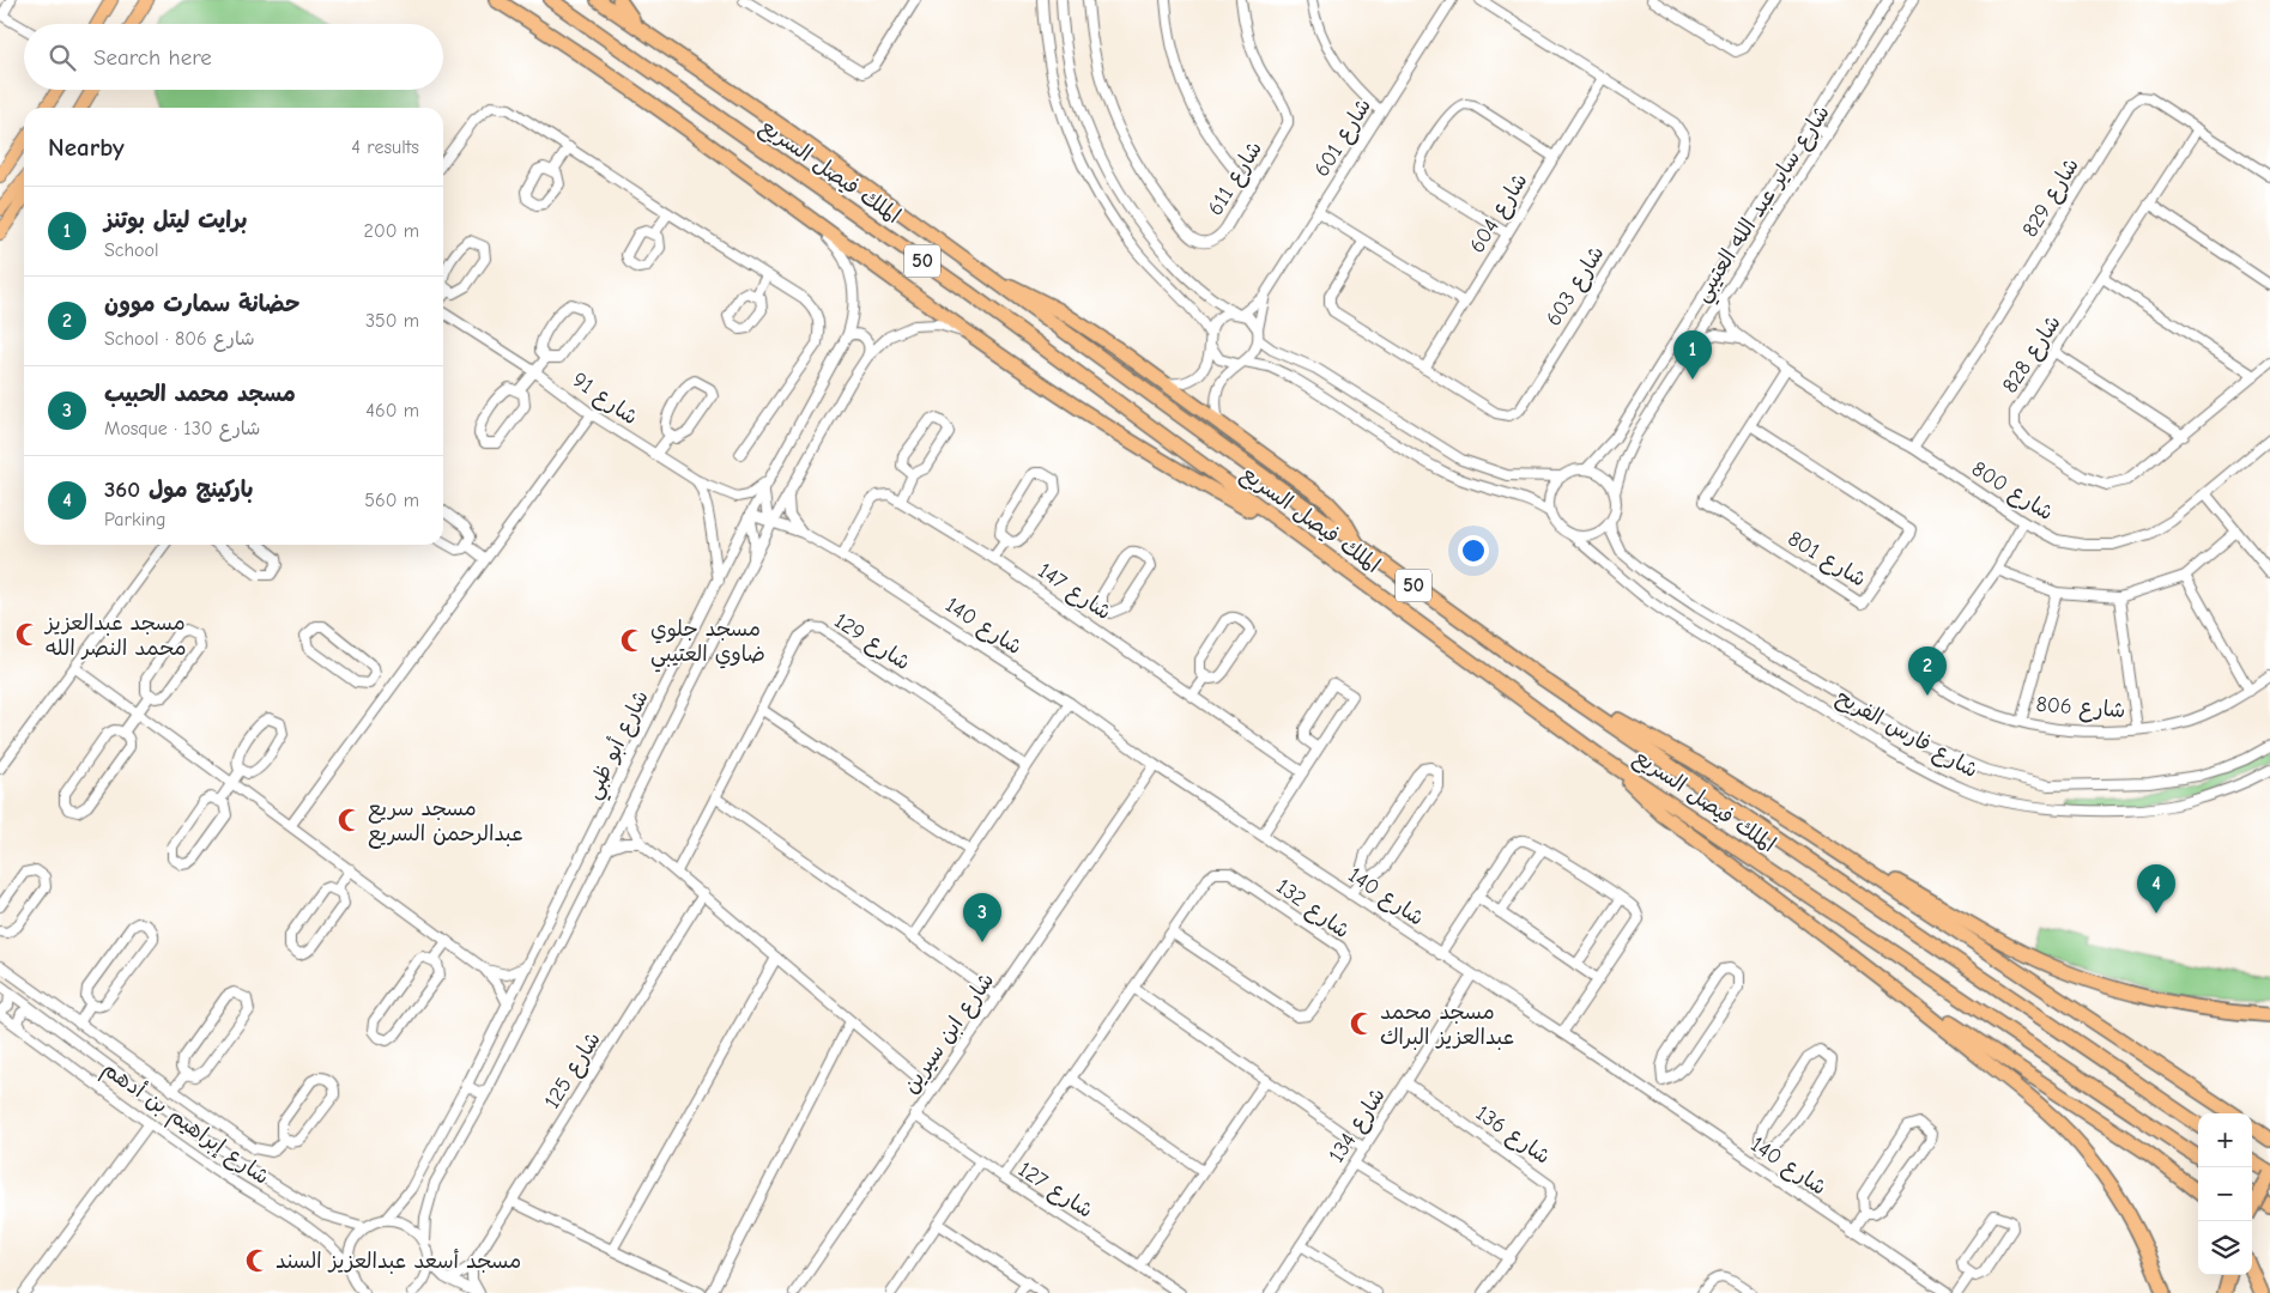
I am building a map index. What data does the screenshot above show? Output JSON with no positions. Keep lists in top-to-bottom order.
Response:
{
  "streets": {
    "highway": ["الملك فيصل السريع", "50"],
    "street": [
      "شارع 601",
      "شارع 611",
      "شارع 829",
      "شارع ساير عبد الله العتيبي",
      "شارع 604",
      "شارع 603",
      "شارع 828",
      "شارع 91",
      "شارع 800",
      "شارع 801",
      "شارع 147",
      "شارع 140",
      "شارع 129",
      "شارع 806",
      "شارع فارس الفريح",
      "شارع أبو ظبي",
      "شارع 132",
      "شارع ابن سيرين",
      "شارع 125",
      "شارع إبراهيم بن أدهم",
      "شارع 134",
      "شارع 136",
      "شارع 127"
    ]
  },
  "crossings": [
    ["شارع 829", "شارع 828"],
    ["شارع 829", "شارع 800"],
    ["شارع ساير عبد الله العتيبي", "شارع 800"],
    ["شارع ساير عبد الله العتيبي", "شارع فارس الفريح"],
    ["شارع 604", "شارع 603"],
    ["شارع 91", "شارع أبو ظبي"],
    ["شارع 800", "شارع 801"],
    ["شارع 800", "شارع 806"],
    ["شارع 147", "شارع 140"],
    ["شارع 140", "شارع أبو ظبي"],
    ["شارع 140", "شارع ابن سيرين"],
    ["شارع 140", "شارع 134"],
    ["شارع 132", "شارع 127"],
    ["شارع ابن سيرين", "شارع 127"],
    ["شارع 134", "شارع 136"]
  ],
  "places": {
    "mosque": [
      "مسجد عبدالعزيز محمد النصر الله",
      "مسجد جلوي ضاوي العتيبي",
      "مسجد سريع عبدالرحمن السريع",
      "مسجد محمد عبدالعزيز البراك",
      "مسجد أسعد عبدالعزيز السند"
    ]
  },
  "page": {
    "search": "Search here",
    "heading": ["Nearby", "4 results"],
    "list": [
      {
        "mark": "1",
        "name": "برايت ليتل بوتنز",
        "note": "School",
        "value": "200 m"
      },
      {
        "mark": "2",
        "name": "حضانة سمارت موون",
        "note": "School · شارع 806",
        "value": "350 m"
      },
      {
        "mark": "3",
        "name": "مسجد محمد الحبيب",
        "note": "Mosque · شارع 130",
        "value": "460 m"
      },
      {
        "mark": "4",
        "name": "باركينج مول 360",
        "note": "Parking",
        "value": "560 m"
      }
    ],
    "pins": [
      "1",
      "2",
      "4",
      "3"
    ],
    "map_buttons": ["+", "−"]
  }
}
